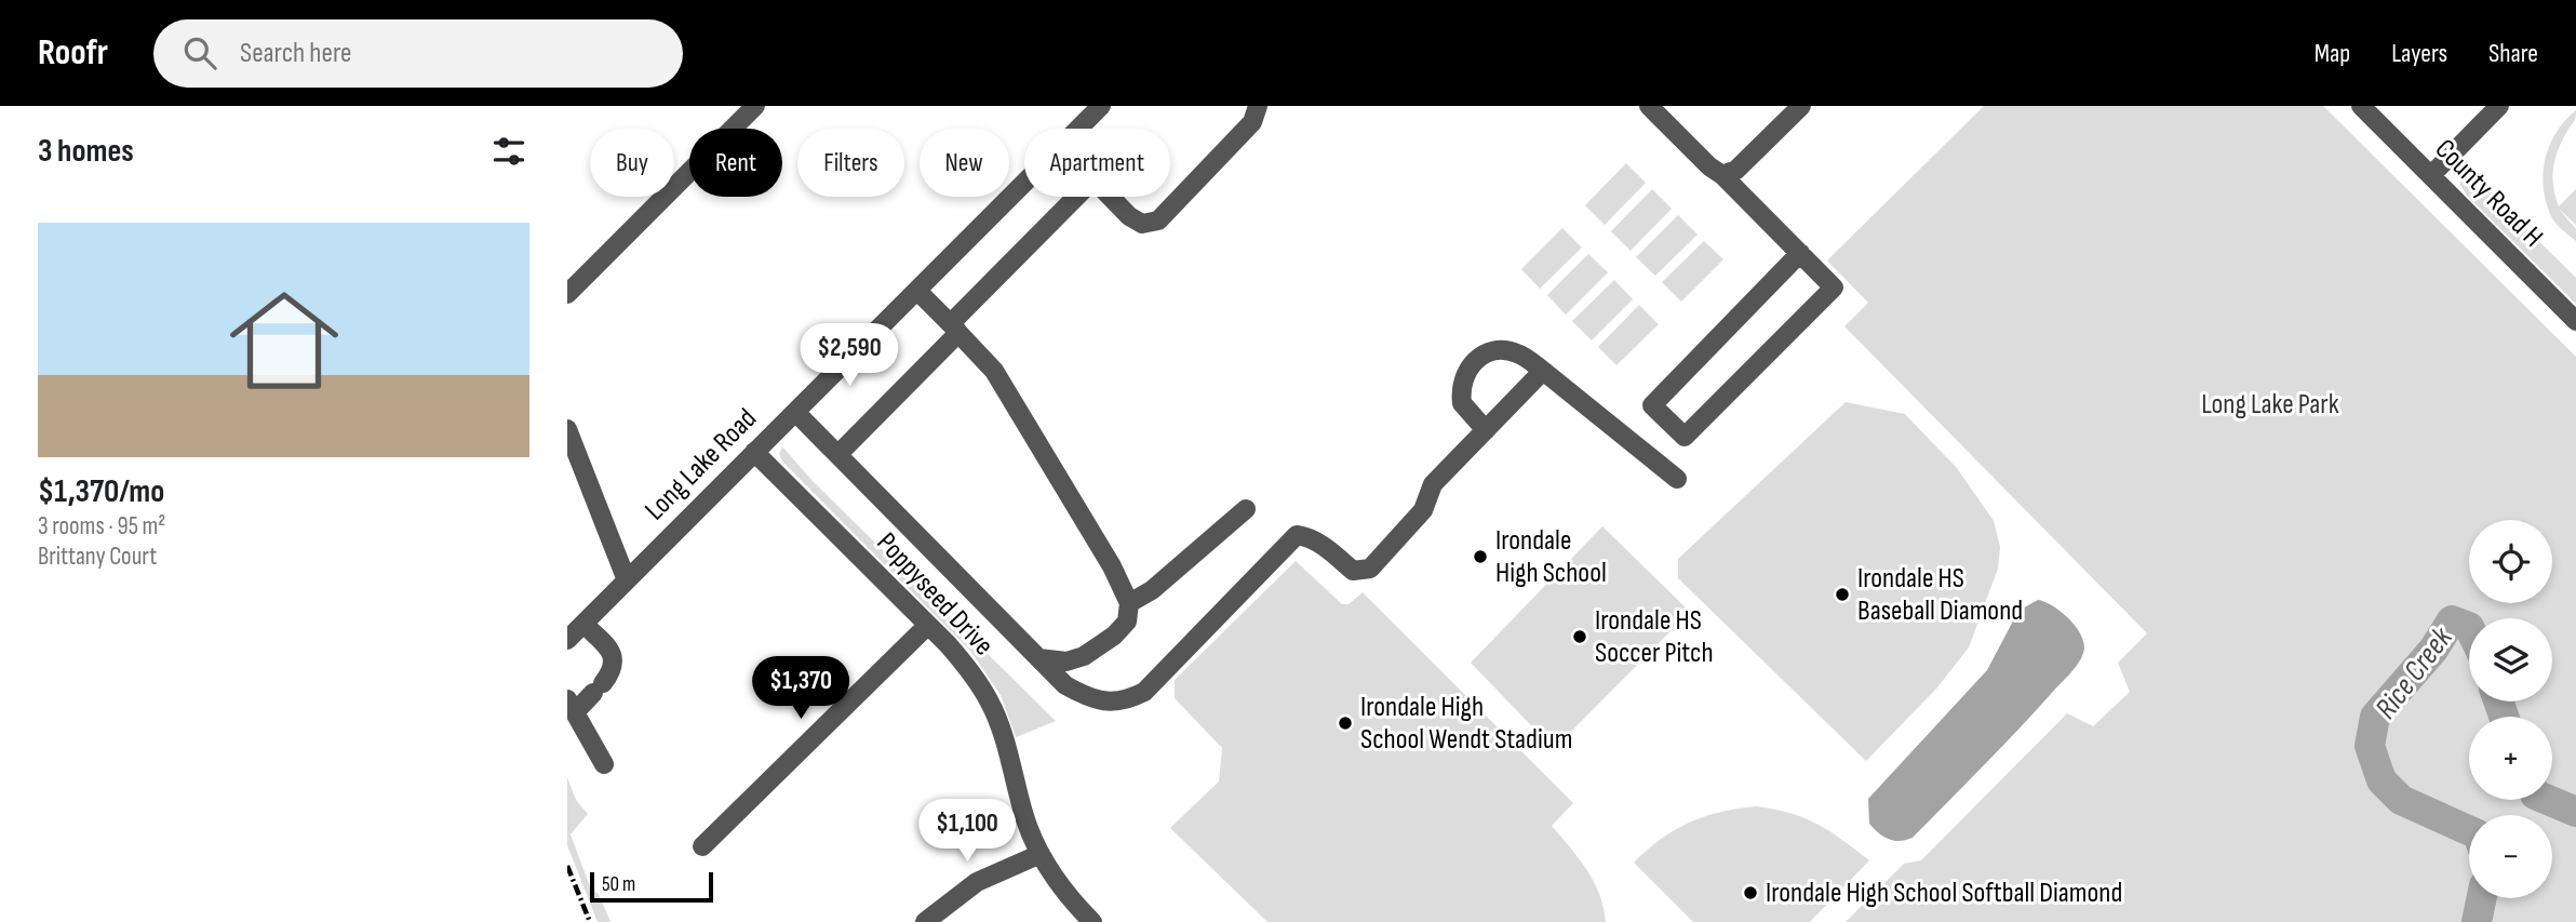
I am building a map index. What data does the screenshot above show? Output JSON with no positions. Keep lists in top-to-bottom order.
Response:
{
  "streets": {
    "street": ["County Road H", "Long Lake Road", "Poppyseed Drive"]
  },
  "crossings": [
    ["Long Lake Road", "Poppyseed Drive"]
  ],
  "water": ["Rice Creek"],
  "parks": ["Long Lake Park"],
  "places": [
    "Irondale High School",
    "Irondale HS Baseball Diamond",
    "Irondale HS Soccer Pitch",
    "Irondale High School Wendt Stadium",
    "Irondale High School Softball Diamond"
  ],
  "scale_bar": "50 m",
  "page": {
    "header": "Roofr",
    "search": "Search here",
    "nav": ["Map", "Layers", "Share"],
    "heading": "3 homes",
    "chip": [
      "Buy",
      "Rent",
      "Filters",
      "New",
      "Apartment"
    ],
    "list": [
      {
        "name": "$1,370/mo",
        "note": "3 rooms · 95 m² · Brittany Court"
      }
    ],
    "price": ["$2,590", "$1,370", "$1,100"],
    "map_buttons": ["+", "−"],
    "scale": "50 m"
  }
}
